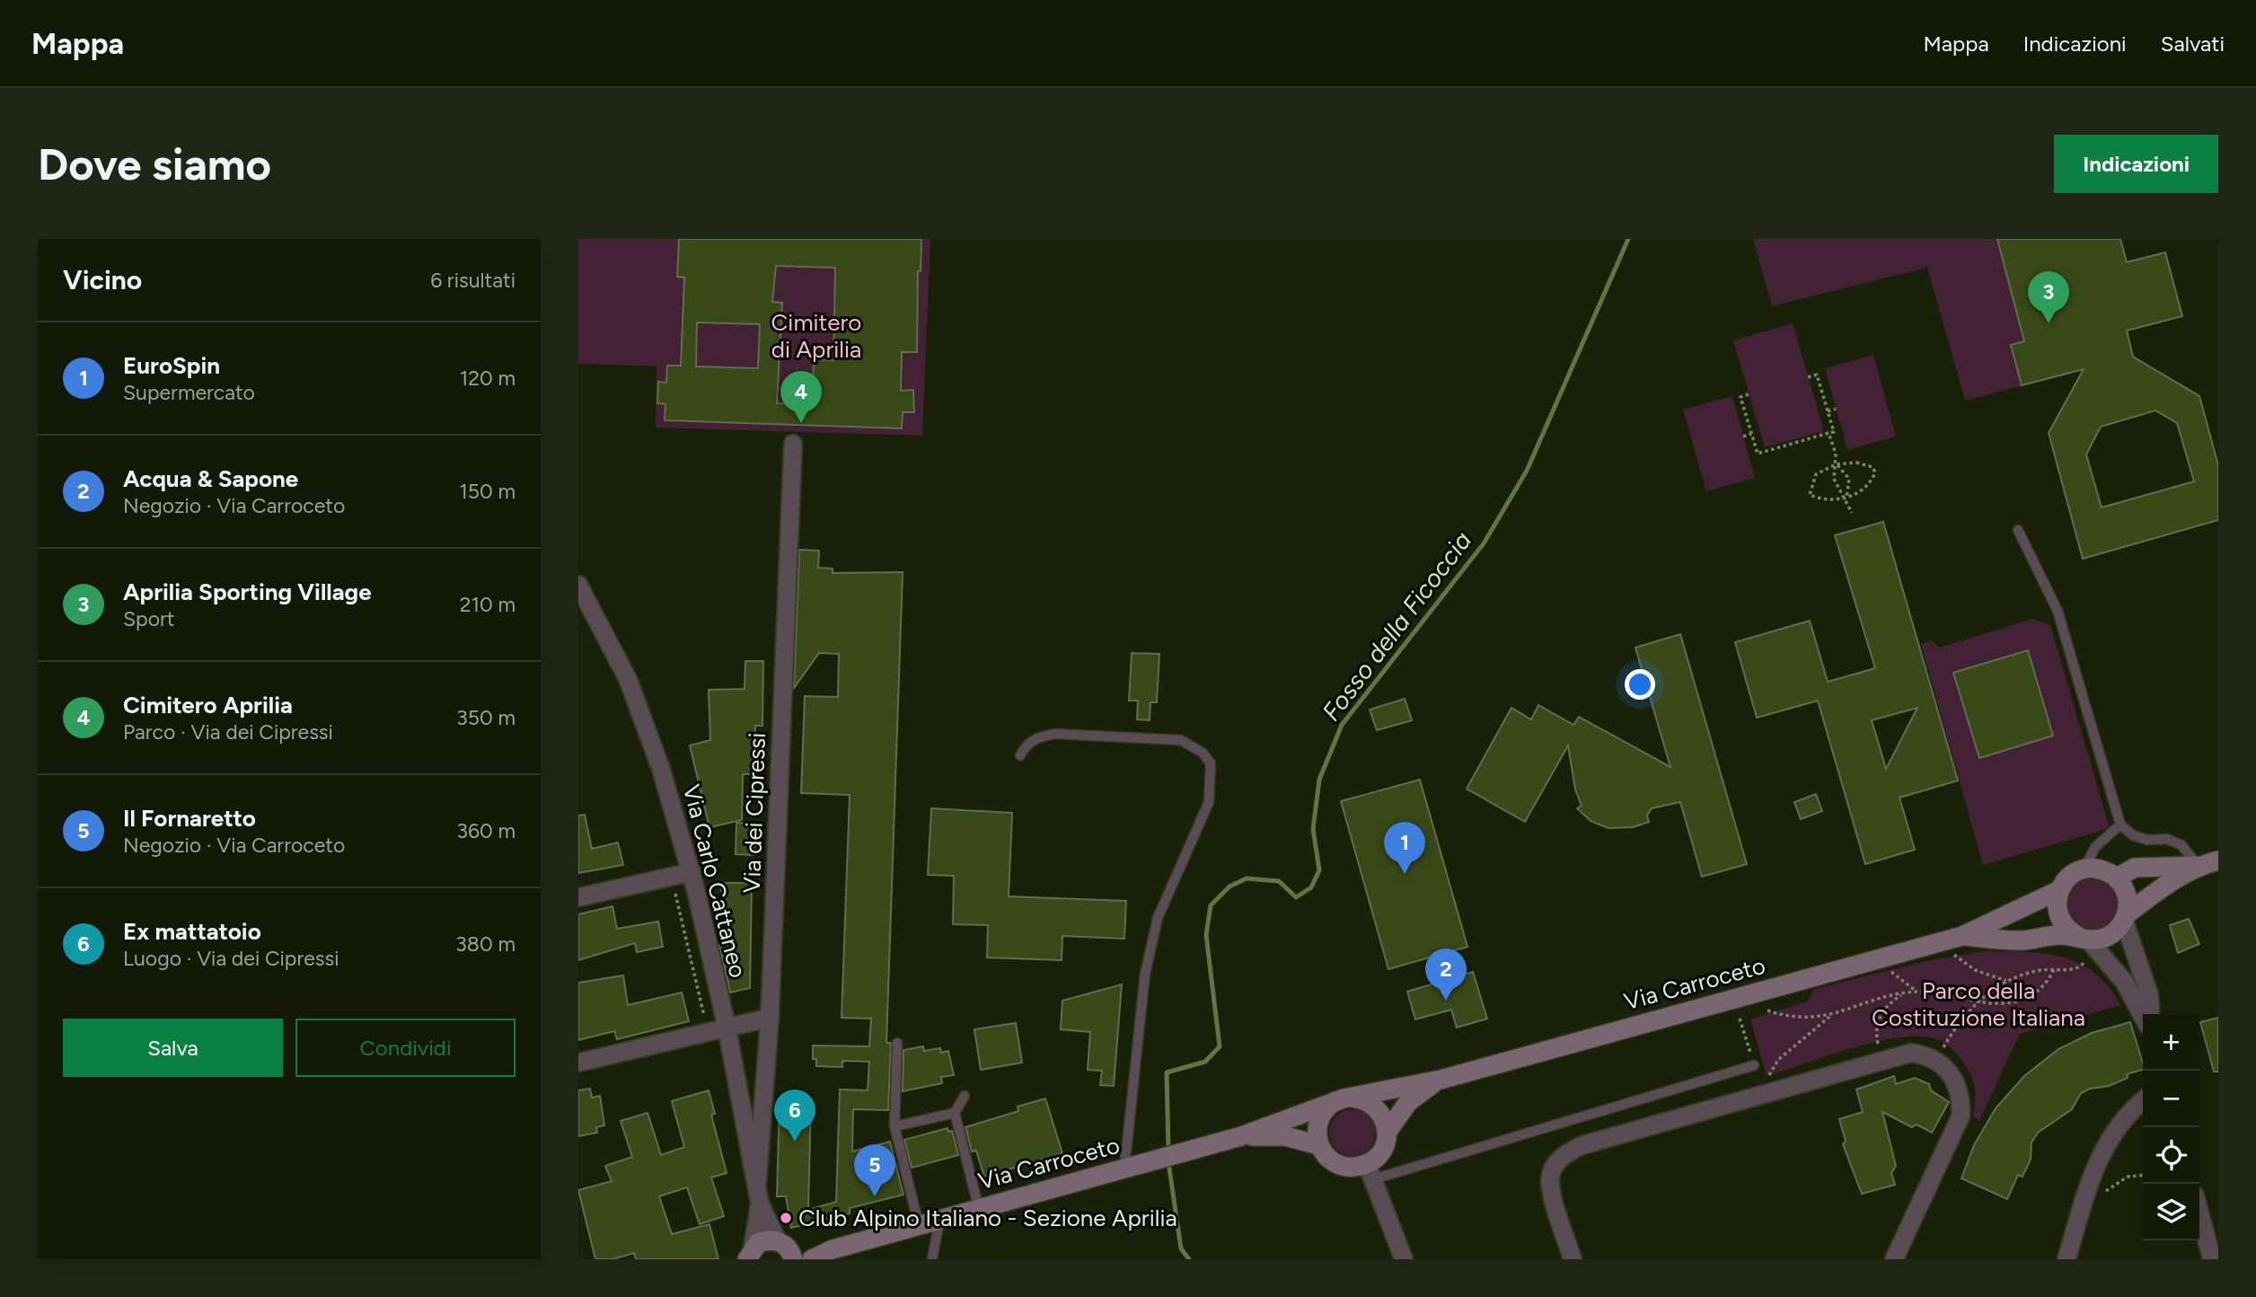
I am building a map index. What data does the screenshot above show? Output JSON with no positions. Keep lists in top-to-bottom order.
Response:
{
  "streets": {
    "street": ["Via dei Cipressi", "Via Carlo Cattaneo", "Via Carroceto"]
  },
  "crossings": [
    ["Via dei Cipressi", "Via Carlo Cattaneo"],
    ["Via Carlo Cattaneo", "Via Carroceto"]
  ],
  "water": ["Fosso della Ficoccia"],
  "parks": ["Cimitero di Aprilia", "Parco della Costituzione Italiana"],
  "places": ["Club Alpino Italiano - Sezione Aprilia"],
  "page": {
    "header": "Mappa",
    "nav": ["Mappa", "Indicazioni", "Salvati"],
    "buttons": [
      "Indicazioni",
      ["Salva", "Condividi"]
    ],
    "title": "Dove siamo",
    "heading": ["Vicino", "6 risultati"],
    "pins": [
      "3",
      "4",
      "1",
      "2",
      "6",
      "5"
    ],
    "list": [
      {
        "mark": "1",
        "name": "EuroSpin",
        "note": "Supermercato",
        "value": "120 m"
      },
      {
        "mark": "2",
        "name": "Acqua & Sapone",
        "note": "Negozio · Via Carroceto",
        "value": "150 m"
      },
      {
        "mark": "3",
        "name": "Aprilia Sporting Village",
        "note": "Sport",
        "value": "210 m"
      },
      {
        "mark": "4",
        "name": "Cimitero Aprilia",
        "note": "Parco · Via dei Cipressi",
        "value": "350 m"
      },
      {
        "mark": "5",
        "name": "Il Fornaretto",
        "note": "Negozio · Via Carroceto",
        "value": "360 m"
      },
      {
        "mark": "6",
        "name": "Ex mattatoio",
        "note": "Luogo · Via dei Cipressi",
        "value": "380 m"
      }
    ],
    "map_buttons": ["+", "−"]
  }
}
